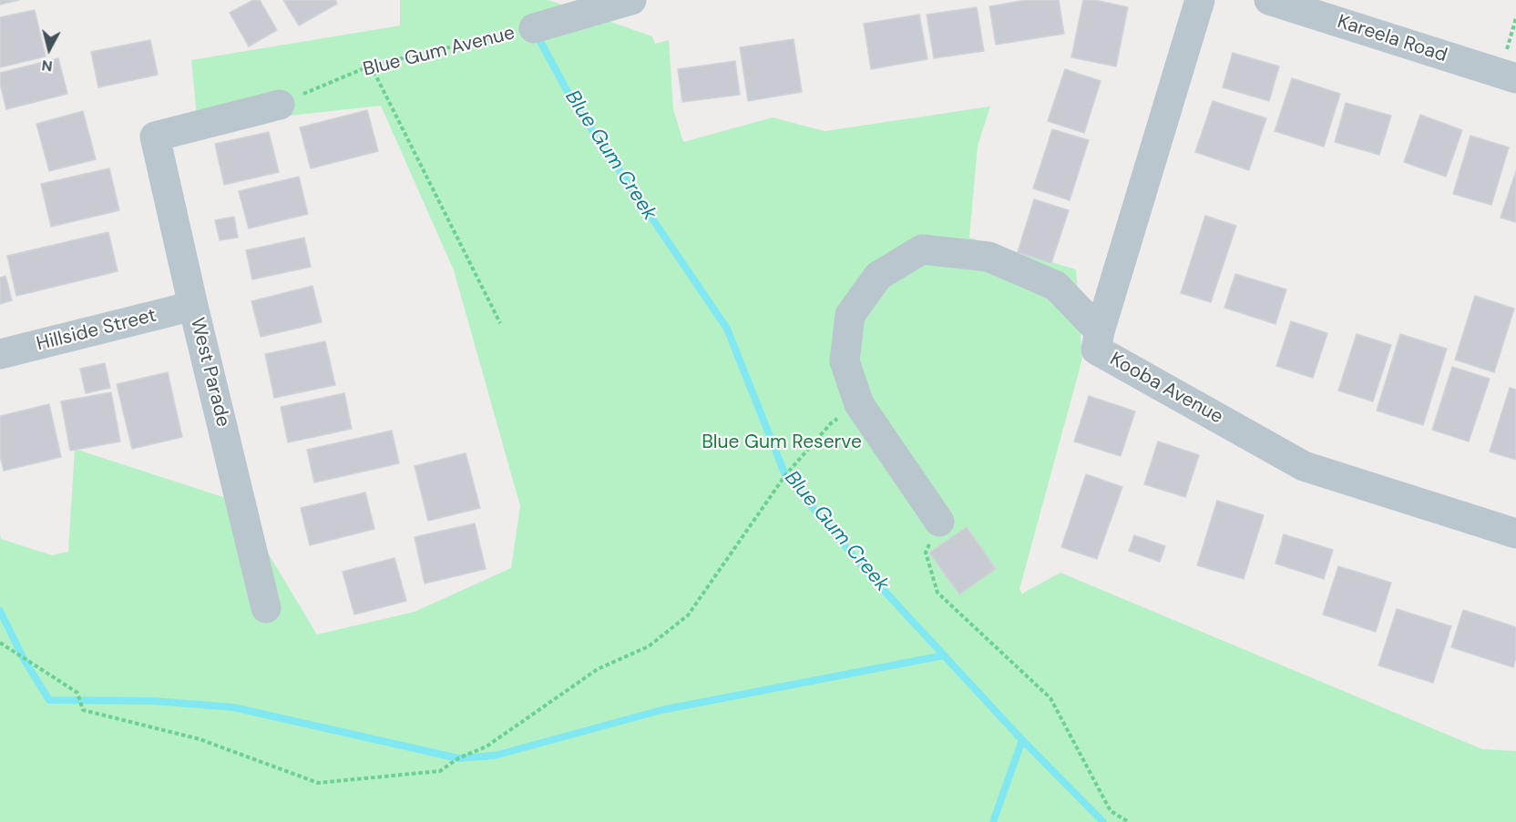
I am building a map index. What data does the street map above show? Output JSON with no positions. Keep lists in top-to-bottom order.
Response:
{
  "streets": {
    "street": [
      "Kareela Road",
      "Blue Gum Avenue",
      "Hillside Street",
      "West Parade",
      "Kooba Avenue"
    ]
  },
  "crossings": [
    ["Blue Gum Avenue", "West Parade"],
    ["Hillside Street", "West Parade"]
  ],
  "water": ["Blue Gum Creek"],
  "parks": ["Blue Gum Reserve"],
  "north": "bottom"
}
